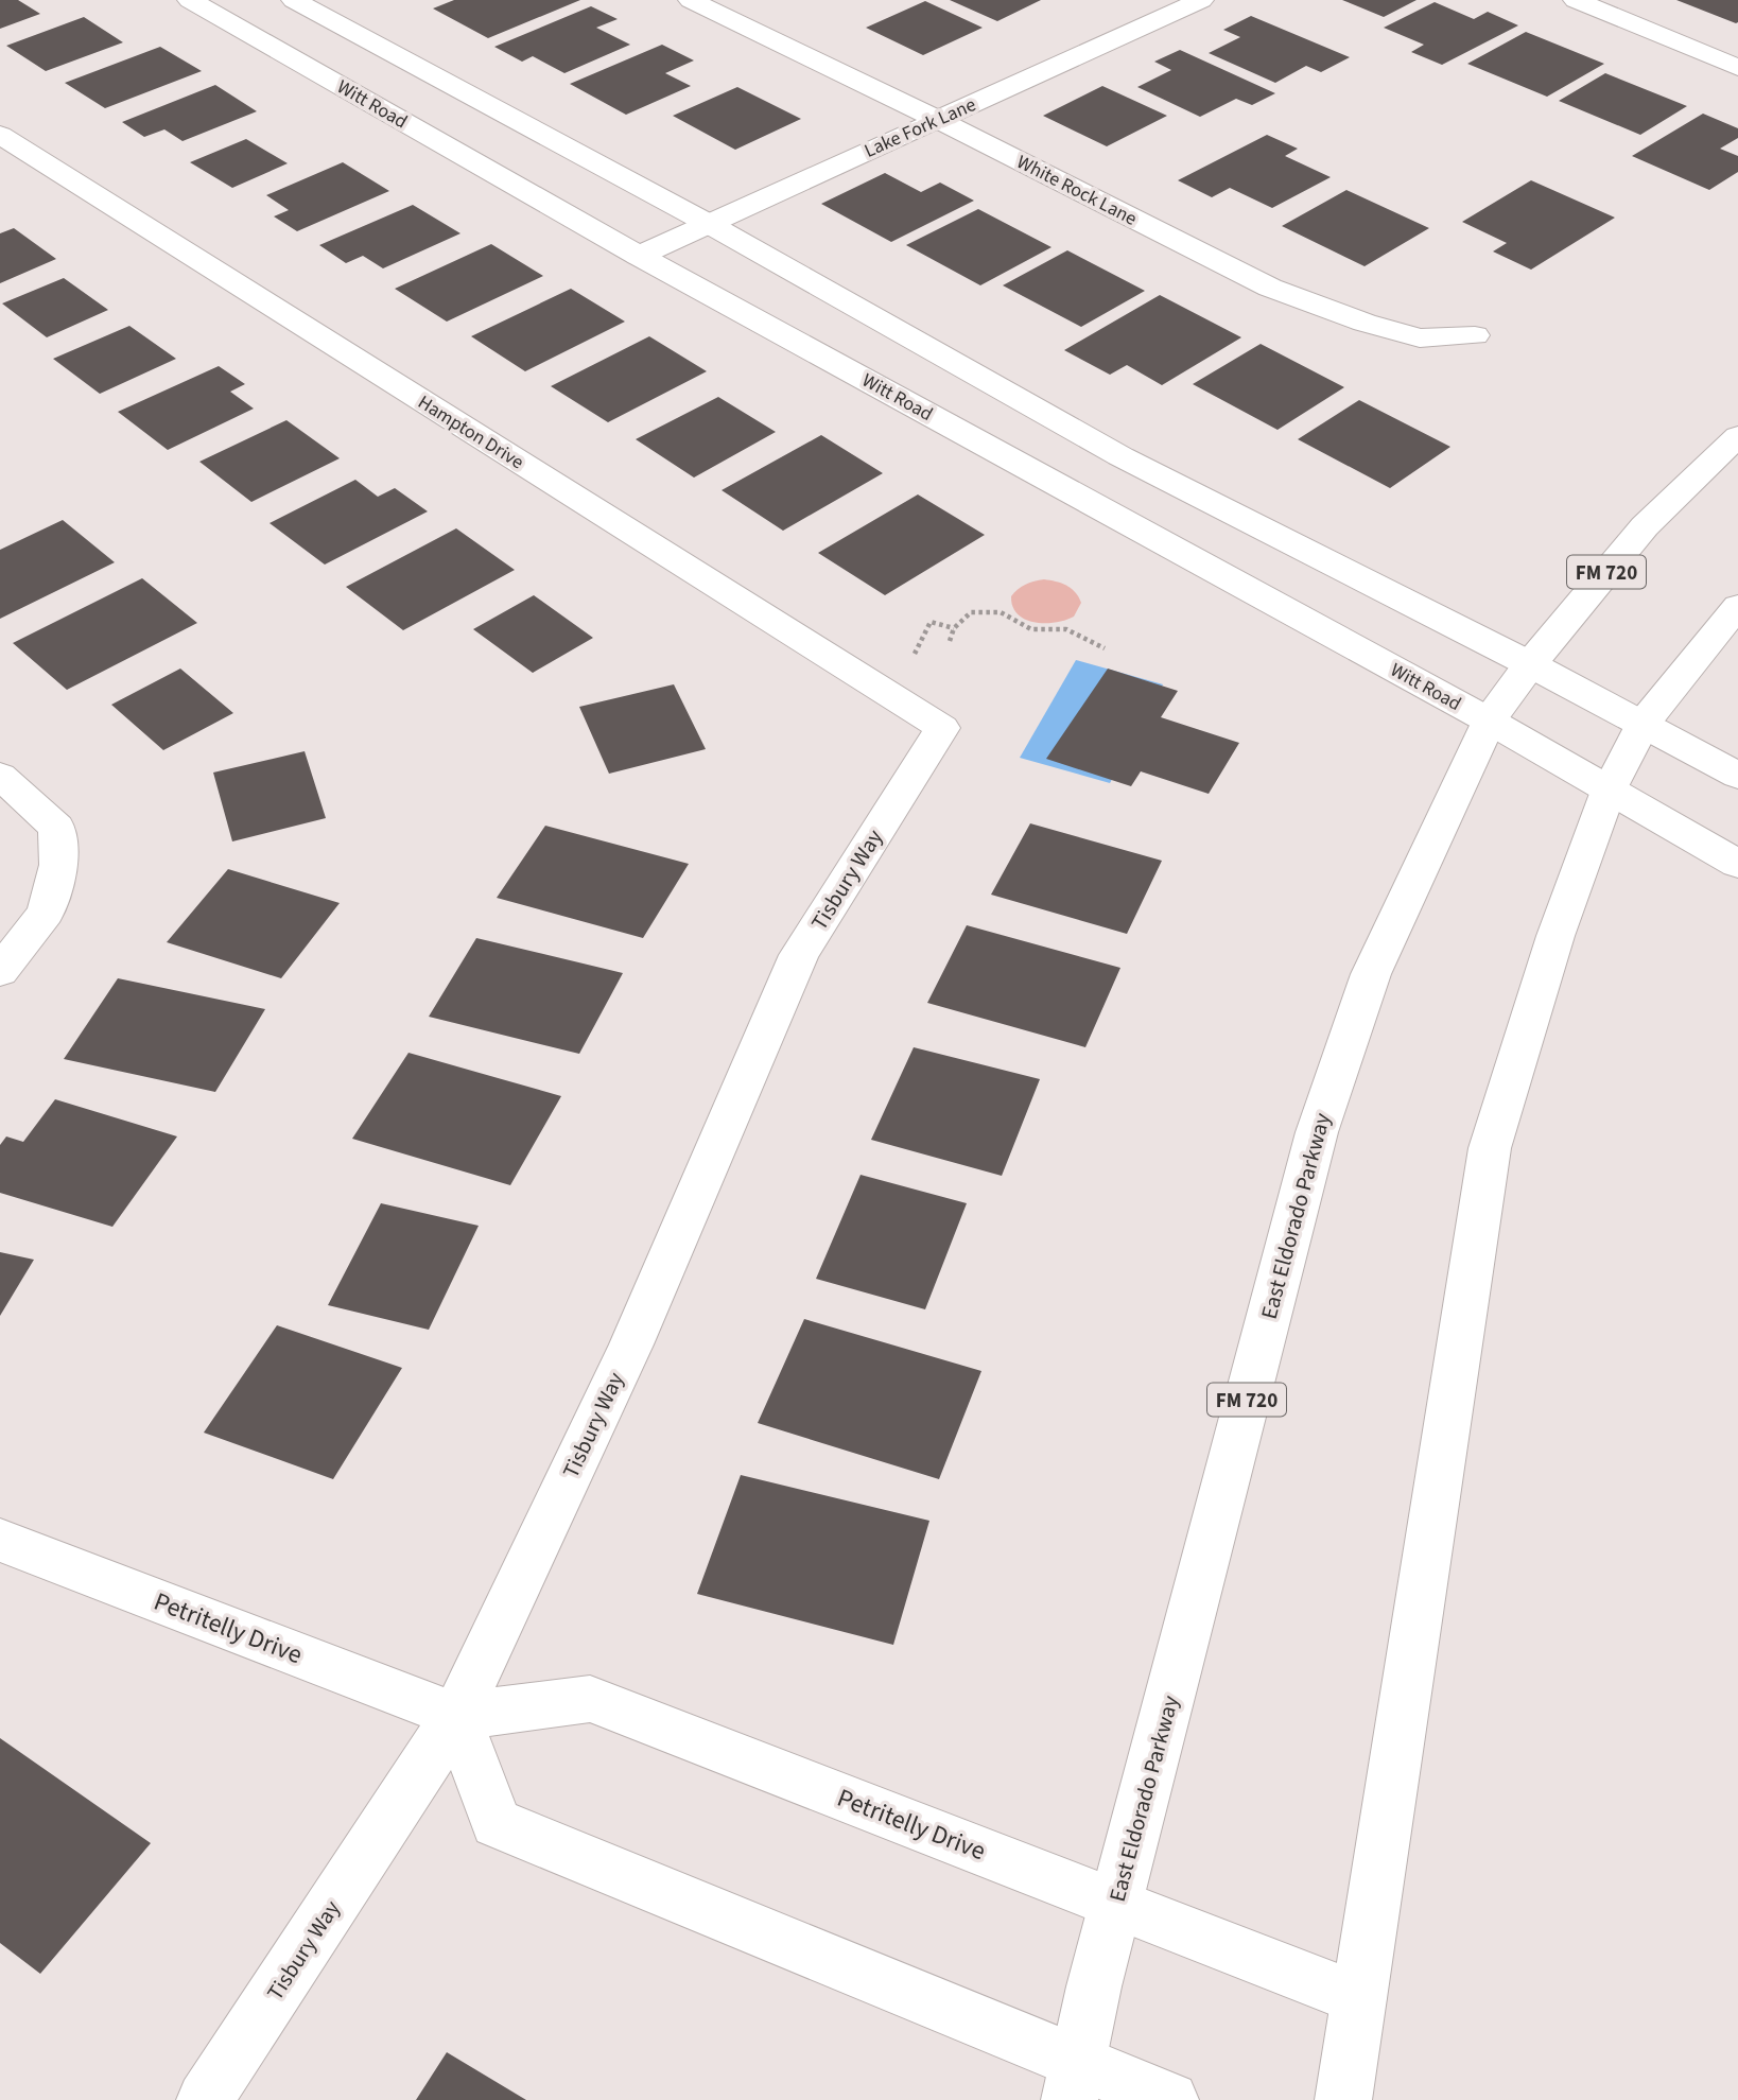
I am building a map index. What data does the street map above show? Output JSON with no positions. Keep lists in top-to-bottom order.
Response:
{
  "streets": {
    "street": [
      "Witt Road",
      "Lake Fork Lane",
      "White Rock Lane",
      "Hampton Drive",
      "FM 720",
      "Tisbury Way",
      "East Eldorado Parkway",
      "Petritelly Drive"
    ]
  },
  "crossings": [
    ["Witt Road", "Lake Fork Lane"],
    ["Witt Road", "East Eldorado Parkway"],
    ["Lake Fork Lane", "White Rock Lane"],
    ["Hampton Drive", "Tisbury Way"],
    ["Tisbury Way", "Petritelly Drive"],
    ["East Eldorado Parkway", "Petritelly Drive"]
  ]
}
